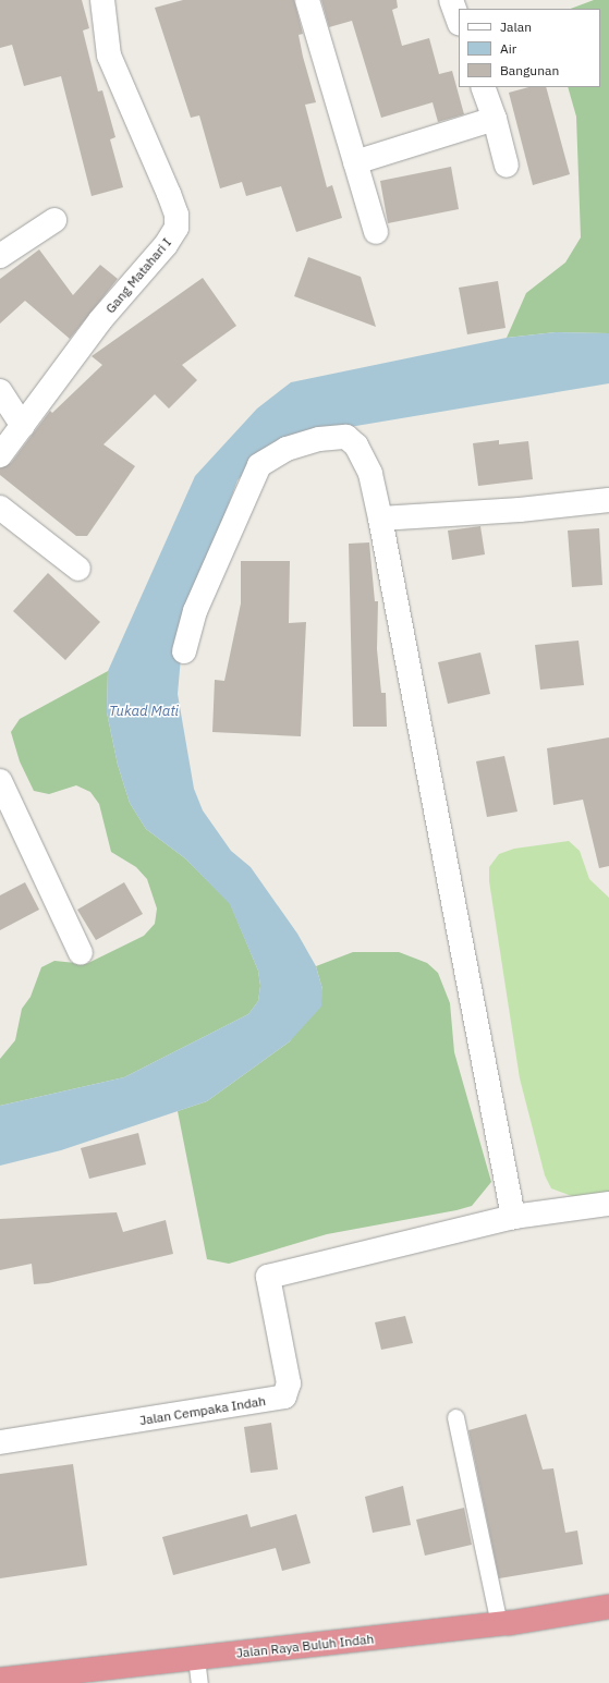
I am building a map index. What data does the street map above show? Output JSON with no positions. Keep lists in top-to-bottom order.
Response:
{
  "streets": {
    "highway": ["Jalan Raya Buluh Indah"],
    "street": ["Gang Matahari I", "Jalan Cempaka Indah"]
  },
  "water": ["Tukad Mati"],
  "legend": ["Jalan", "Air", "Bangunan"]
}
